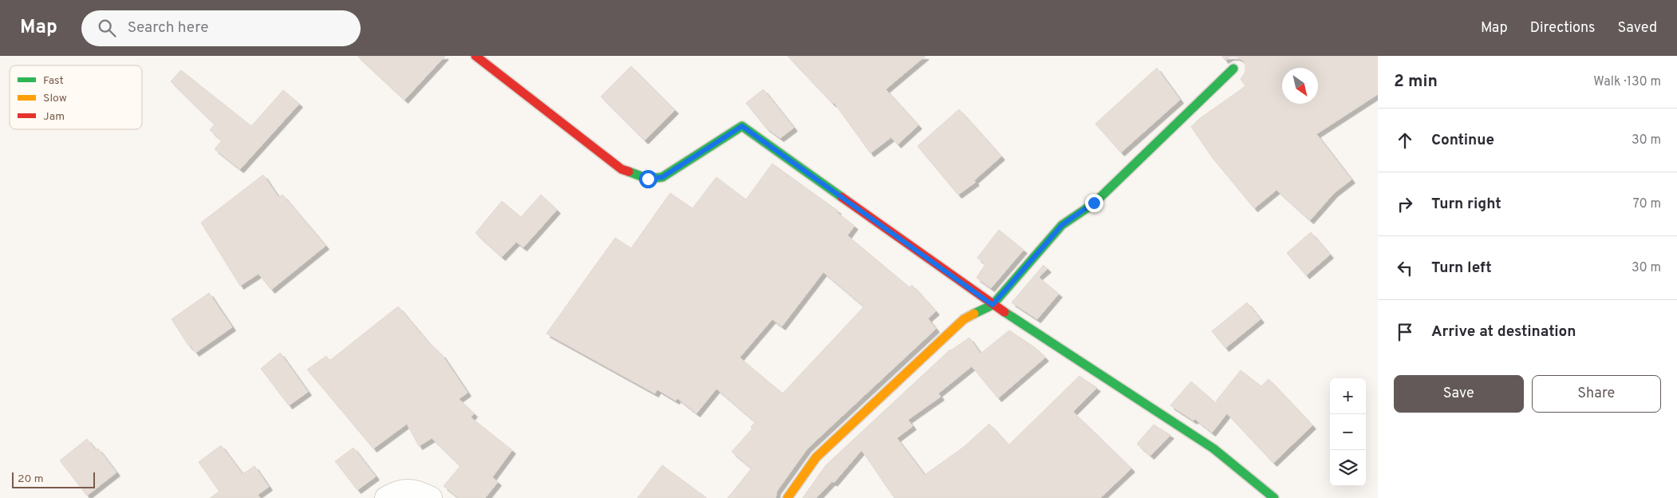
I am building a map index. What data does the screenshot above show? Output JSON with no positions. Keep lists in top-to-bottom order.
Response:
{
  "legend": ["Fast", "Slow", "Jam"],
  "scale_bar": "20 m",
  "north": "bottom right",
  "page": {
    "header": "Map",
    "search": "Search here",
    "nav": ["Map", "Directions", "Saved"],
    "heading": ["2 min", "Walk · 130 m"],
    "list": [
      ["Continue", "30 m"],
      ["Turn right", "70 m"],
      ["Turn left", "30 m"],
      "Arrive at destination"
    ],
    "buttons": ["Save", "Share"],
    "map_buttons": ["+", "−"],
    "scale": "20 m"
  }
}
